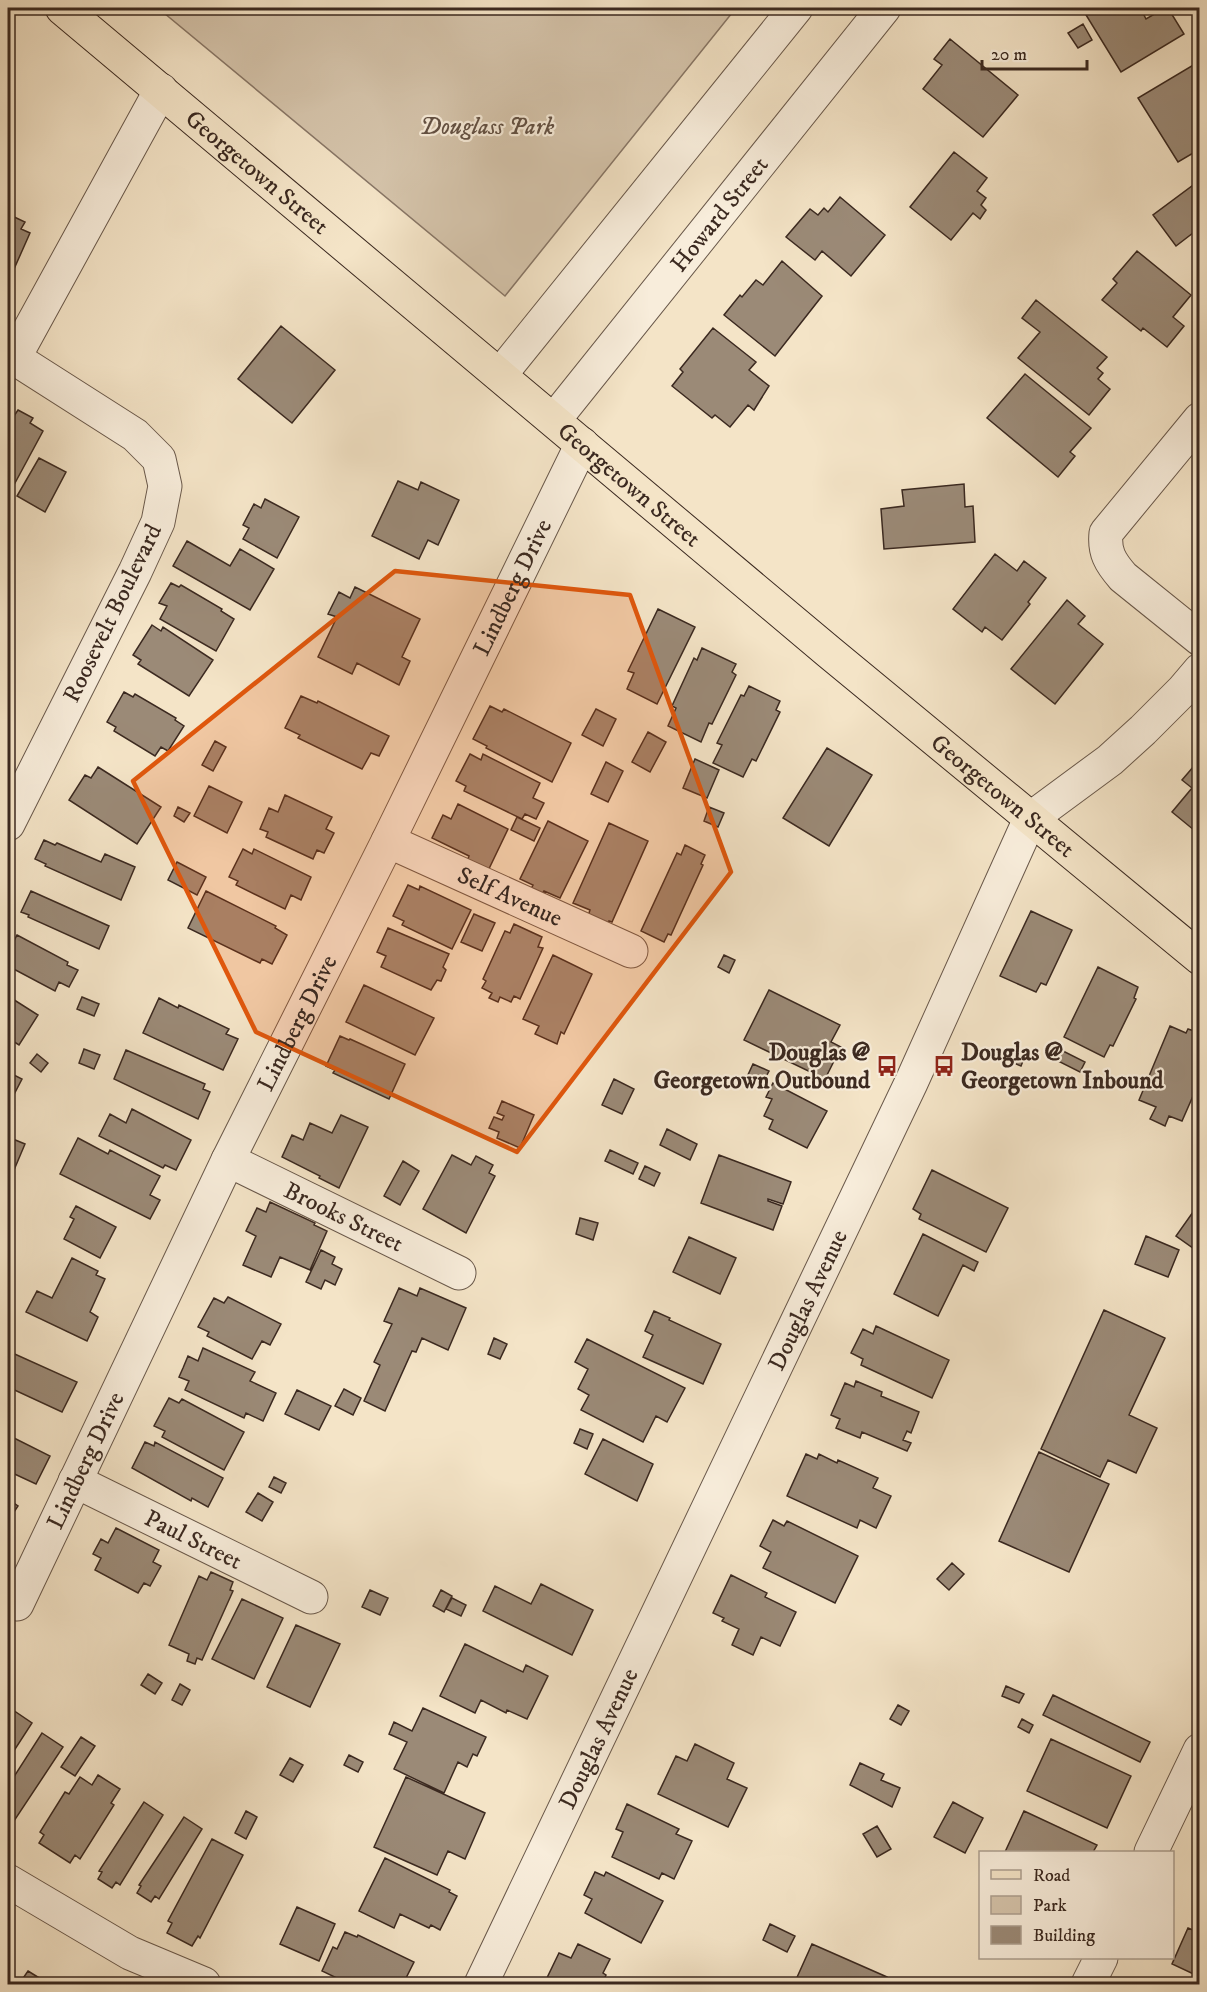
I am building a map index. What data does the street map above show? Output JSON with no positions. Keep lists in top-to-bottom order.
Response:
{
  "streets": {
    "main road": ["Georgetown Street"],
    "street": [
      "Howard Street",
      "Lindberg Drive",
      "Roosevelt Boulevard",
      "Self Avenue",
      "Brooks Street",
      "Douglas Avenue",
      "Paul Street"
    ]
  },
  "crossings": [
    ["Georgetown Street", "Howard Street"],
    ["Georgetown Street", "Lindberg Drive"],
    ["Georgetown Street", "Roosevelt Boulevard"],
    ["Georgetown Street", "Douglas Avenue"],
    ["Lindberg Drive", "Self Avenue"],
    ["Lindberg Drive", "Brooks Street"],
    ["Lindberg Drive", "Paul Street"]
  ],
  "parks": ["Douglass Park"],
  "places": {
    "bus stop": ["Douglas @ Georgetown Outbound", "Douglas @ Georgetown Inbound"]
  },
  "legend": ["Road", "Park", "Building"],
  "scale_bar": "20 m"
}
